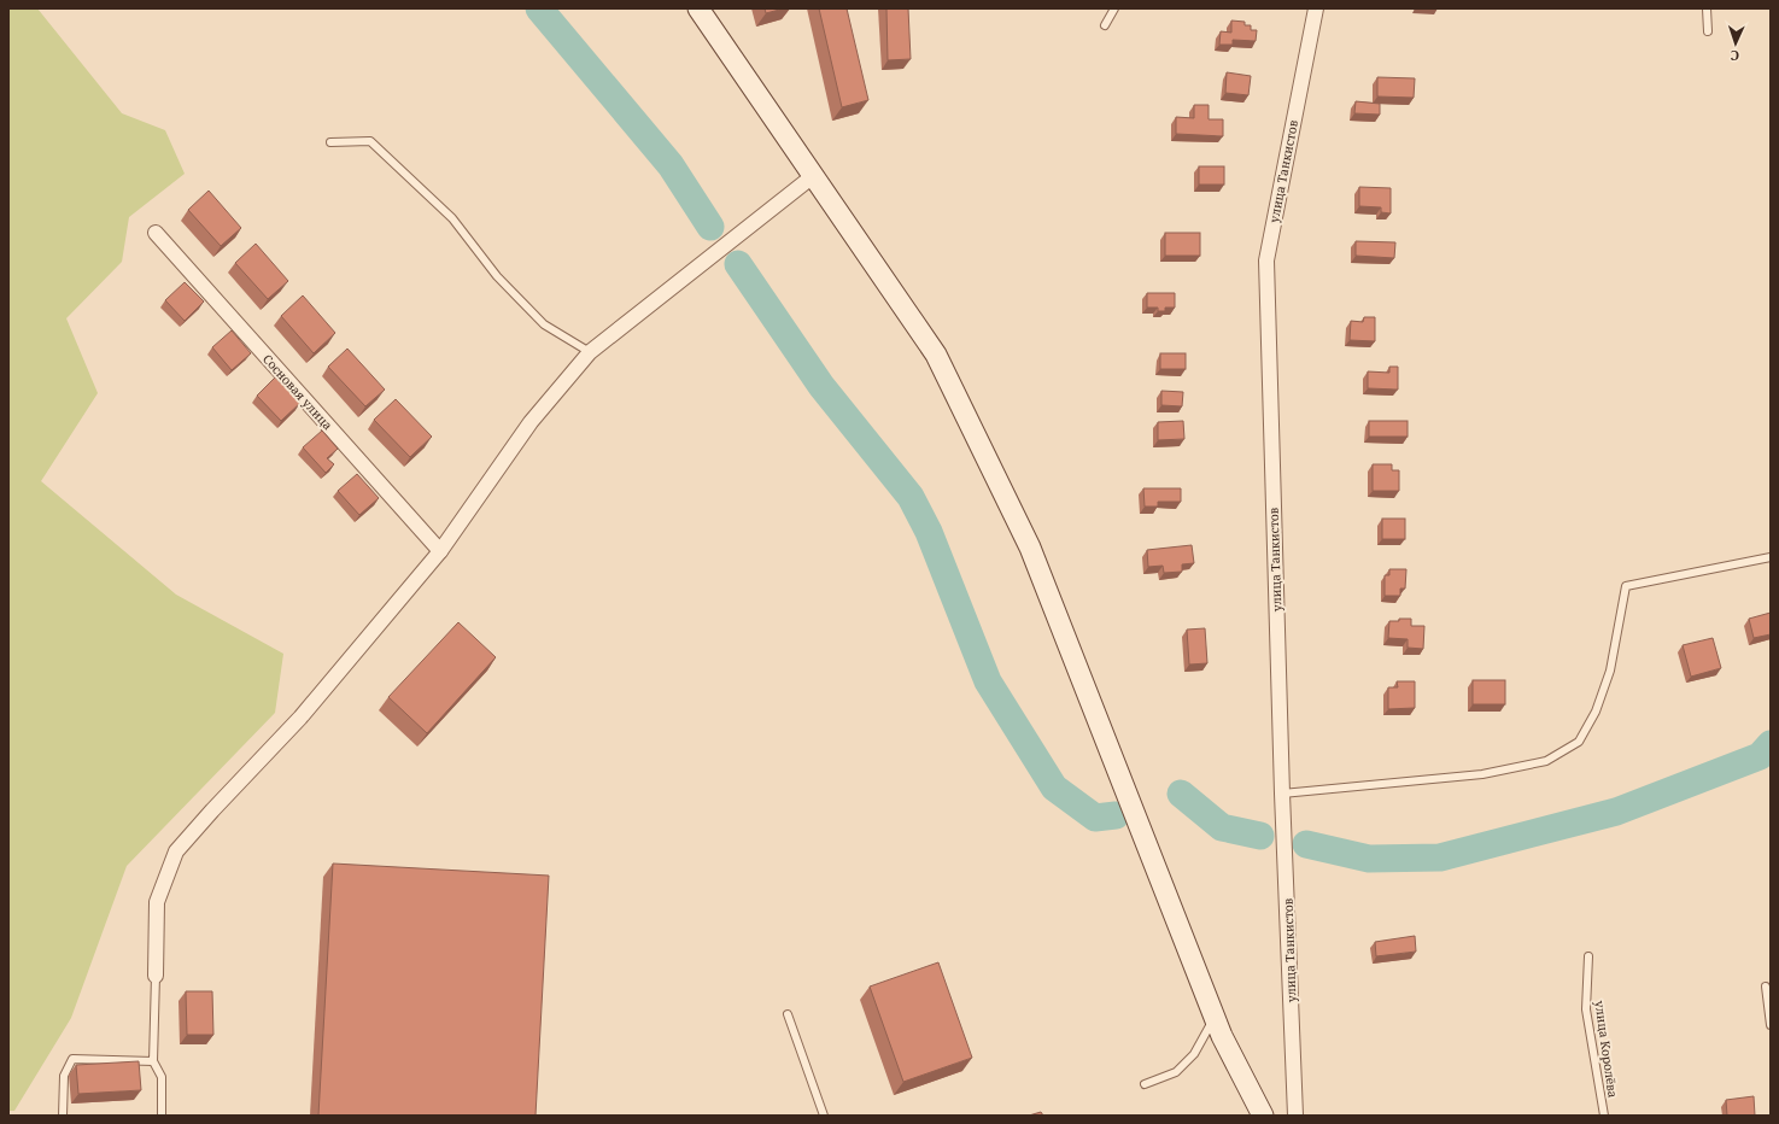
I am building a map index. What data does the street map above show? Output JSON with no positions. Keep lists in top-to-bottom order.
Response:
{
  "streets": {
    "street": ["улица Танкистов", "Сосновая улица"],
    "lane": ["улица Королёва"]
  },
  "north": "bottom"
}
